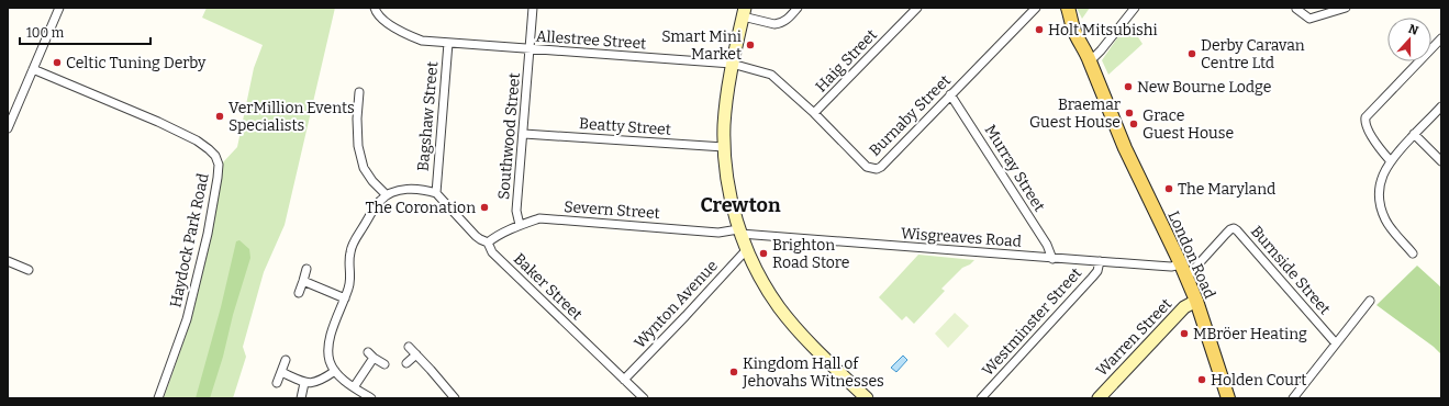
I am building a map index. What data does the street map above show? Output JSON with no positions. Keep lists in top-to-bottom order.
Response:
{
  "streets": {
    "main road": ["London Road"],
    "street": [
      "Allestree Street",
      "Haig Street",
      "Burnaby Street",
      "Bagshaw Street",
      "Beatty Street",
      "Southwood Street",
      "Murray Street",
      "Severn Street",
      "Wisgreaves Road",
      "Haydock Park Road",
      "Burnside Street",
      "Baker Street",
      "Wynton Avenue",
      "Westminster Street",
      "Warren Street"
    ]
  },
  "crossings": [
    ["Allestree Street", "Burnaby Street"],
    ["Allestree Street", "Bagshaw Street"],
    ["Allestree Street", "Southwood Street"],
    ["Haig Street", "Burnaby Street"],
    ["Burnaby Street", "Murray Street"],
    ["Bagshaw Street", "Baker Street"],
    ["Beatty Street", "Southwood Street"],
    ["Southwood Street", "Severn Street"],
    ["Murray Street", "Wisgreaves Road"],
    ["Severn Street", "Wisgreaves Road"],
    ["Severn Street", "Baker Street"],
    ["Wisgreaves Road", "London Road"],
    ["Wisgreaves Road", "Burnside Street"],
    ["Wisgreaves Road", "Westminster Street"],
    ["London Road", "Burnside Street"],
    ["London Road", "Warren Street"],
    ["Baker Street", "Wynton Avenue"]
  ],
  "districts": ["Crewton"],
  "places": [
    "Holt Mitsubishi",
    "Smart Mini Market",
    "Derby Caravan Centre Ltd",
    "Celtic Tuning Derby",
    "New Bourne Lodge",
    "Braemar Guest House",
    "VerMillion Events Specialists",
    "Grace Guest House",
    "The Maryland",
    "The Coronation",
    "Brighton Road Store",
    "MBröer Heating",
    "Kingdom Hall of Jehovahs Witnesses",
    "Holden Court"
  ],
  "scale_bar": "100 m",
  "north": "top"
}
